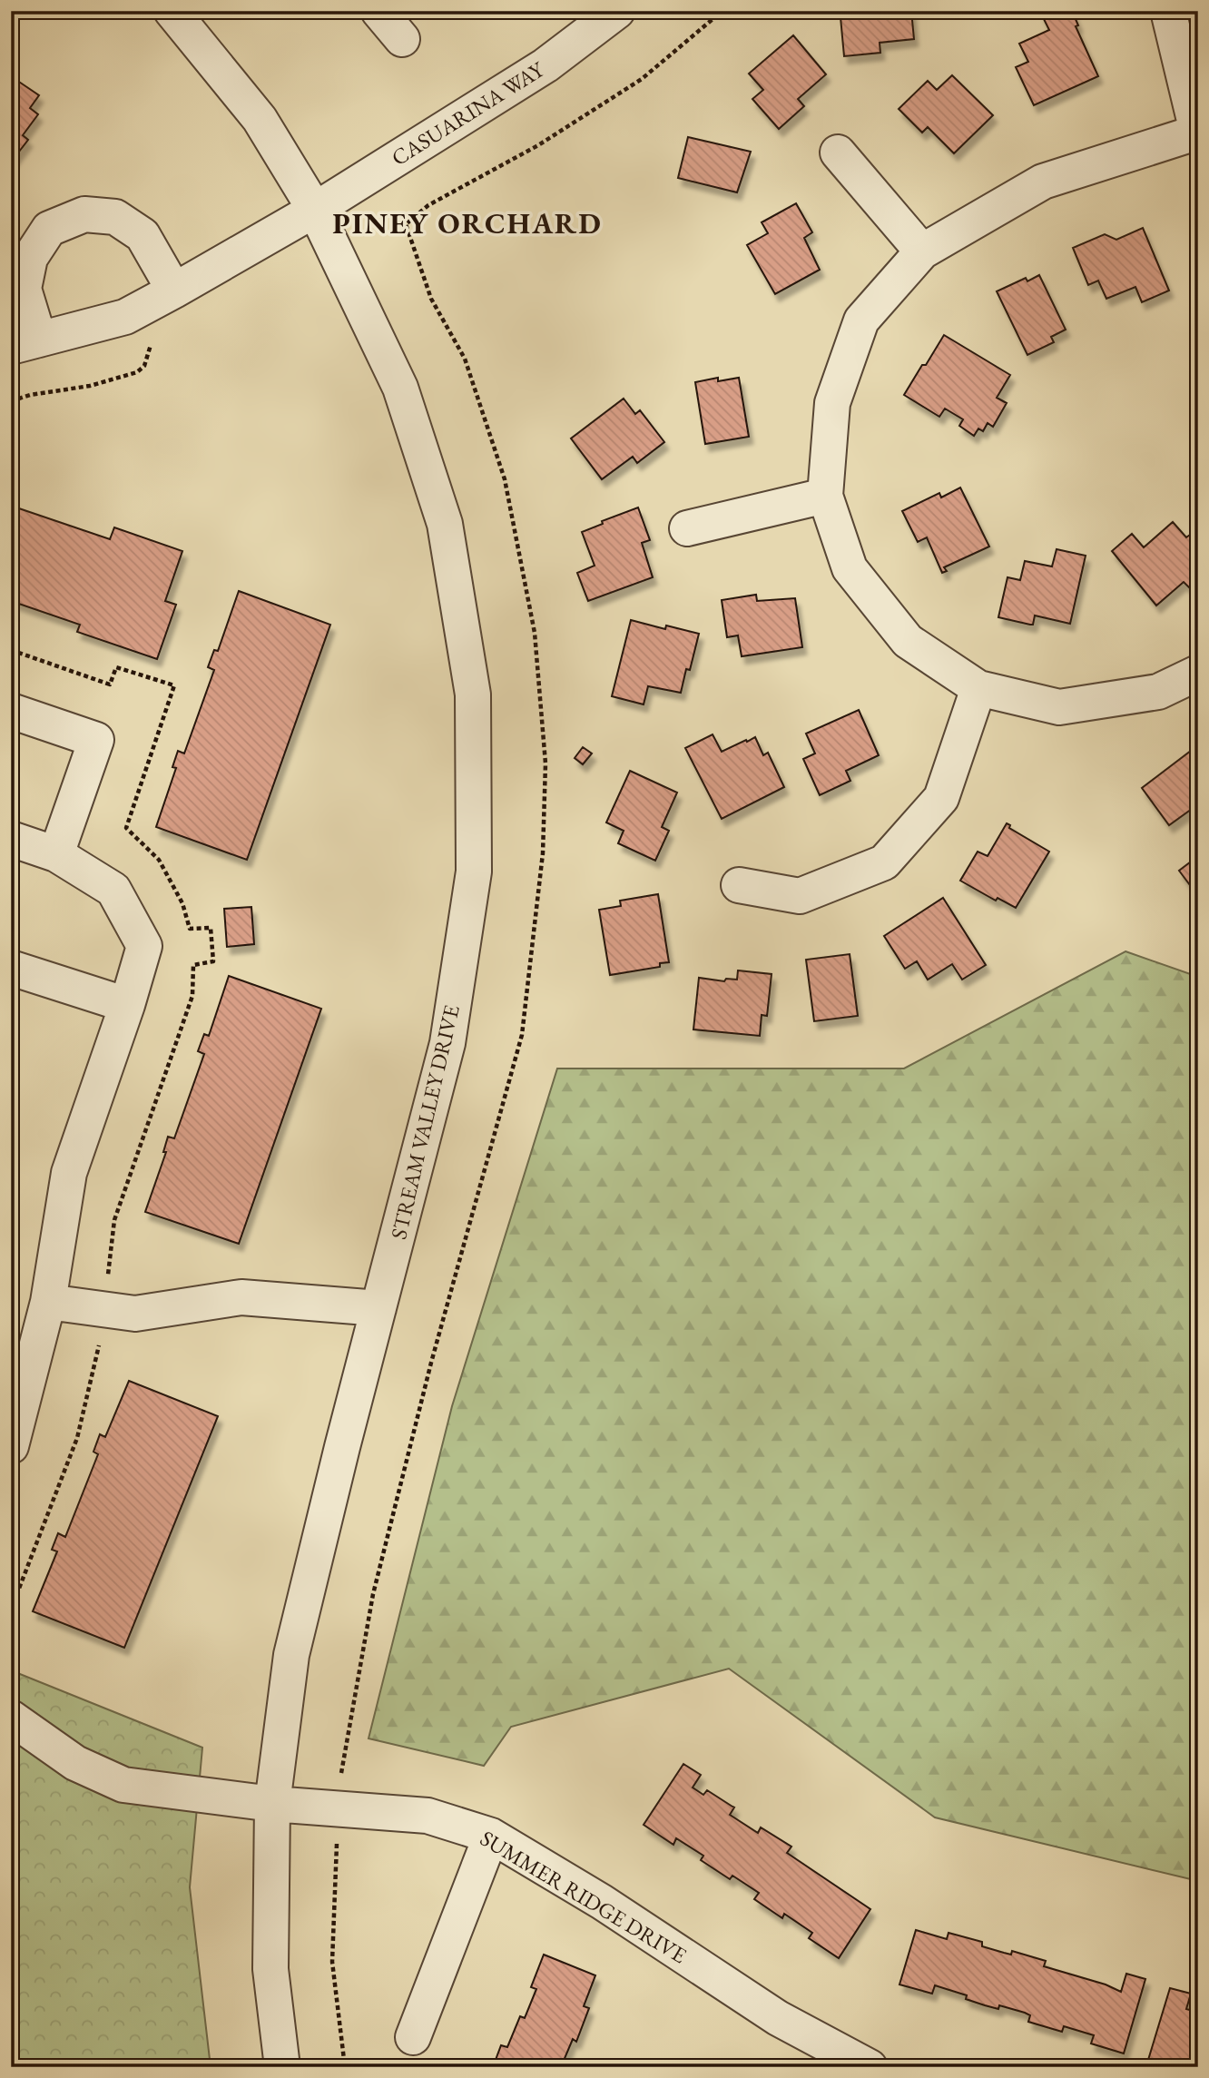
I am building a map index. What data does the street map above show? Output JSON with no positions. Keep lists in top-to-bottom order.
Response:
{
  "streets": {
    "street": ["CASUARINA WAY", "STREAM VALLEY DRIVE", "SUMMER RIDGE DRIVE"]
  },
  "crossings": [
    ["CASUARINA WAY", "STREAM VALLEY DRIVE"],
    ["STREAM VALLEY DRIVE", "SUMMER RIDGE DRIVE"]
  ],
  "districts": ["PINEY ORCHARD"]
}
